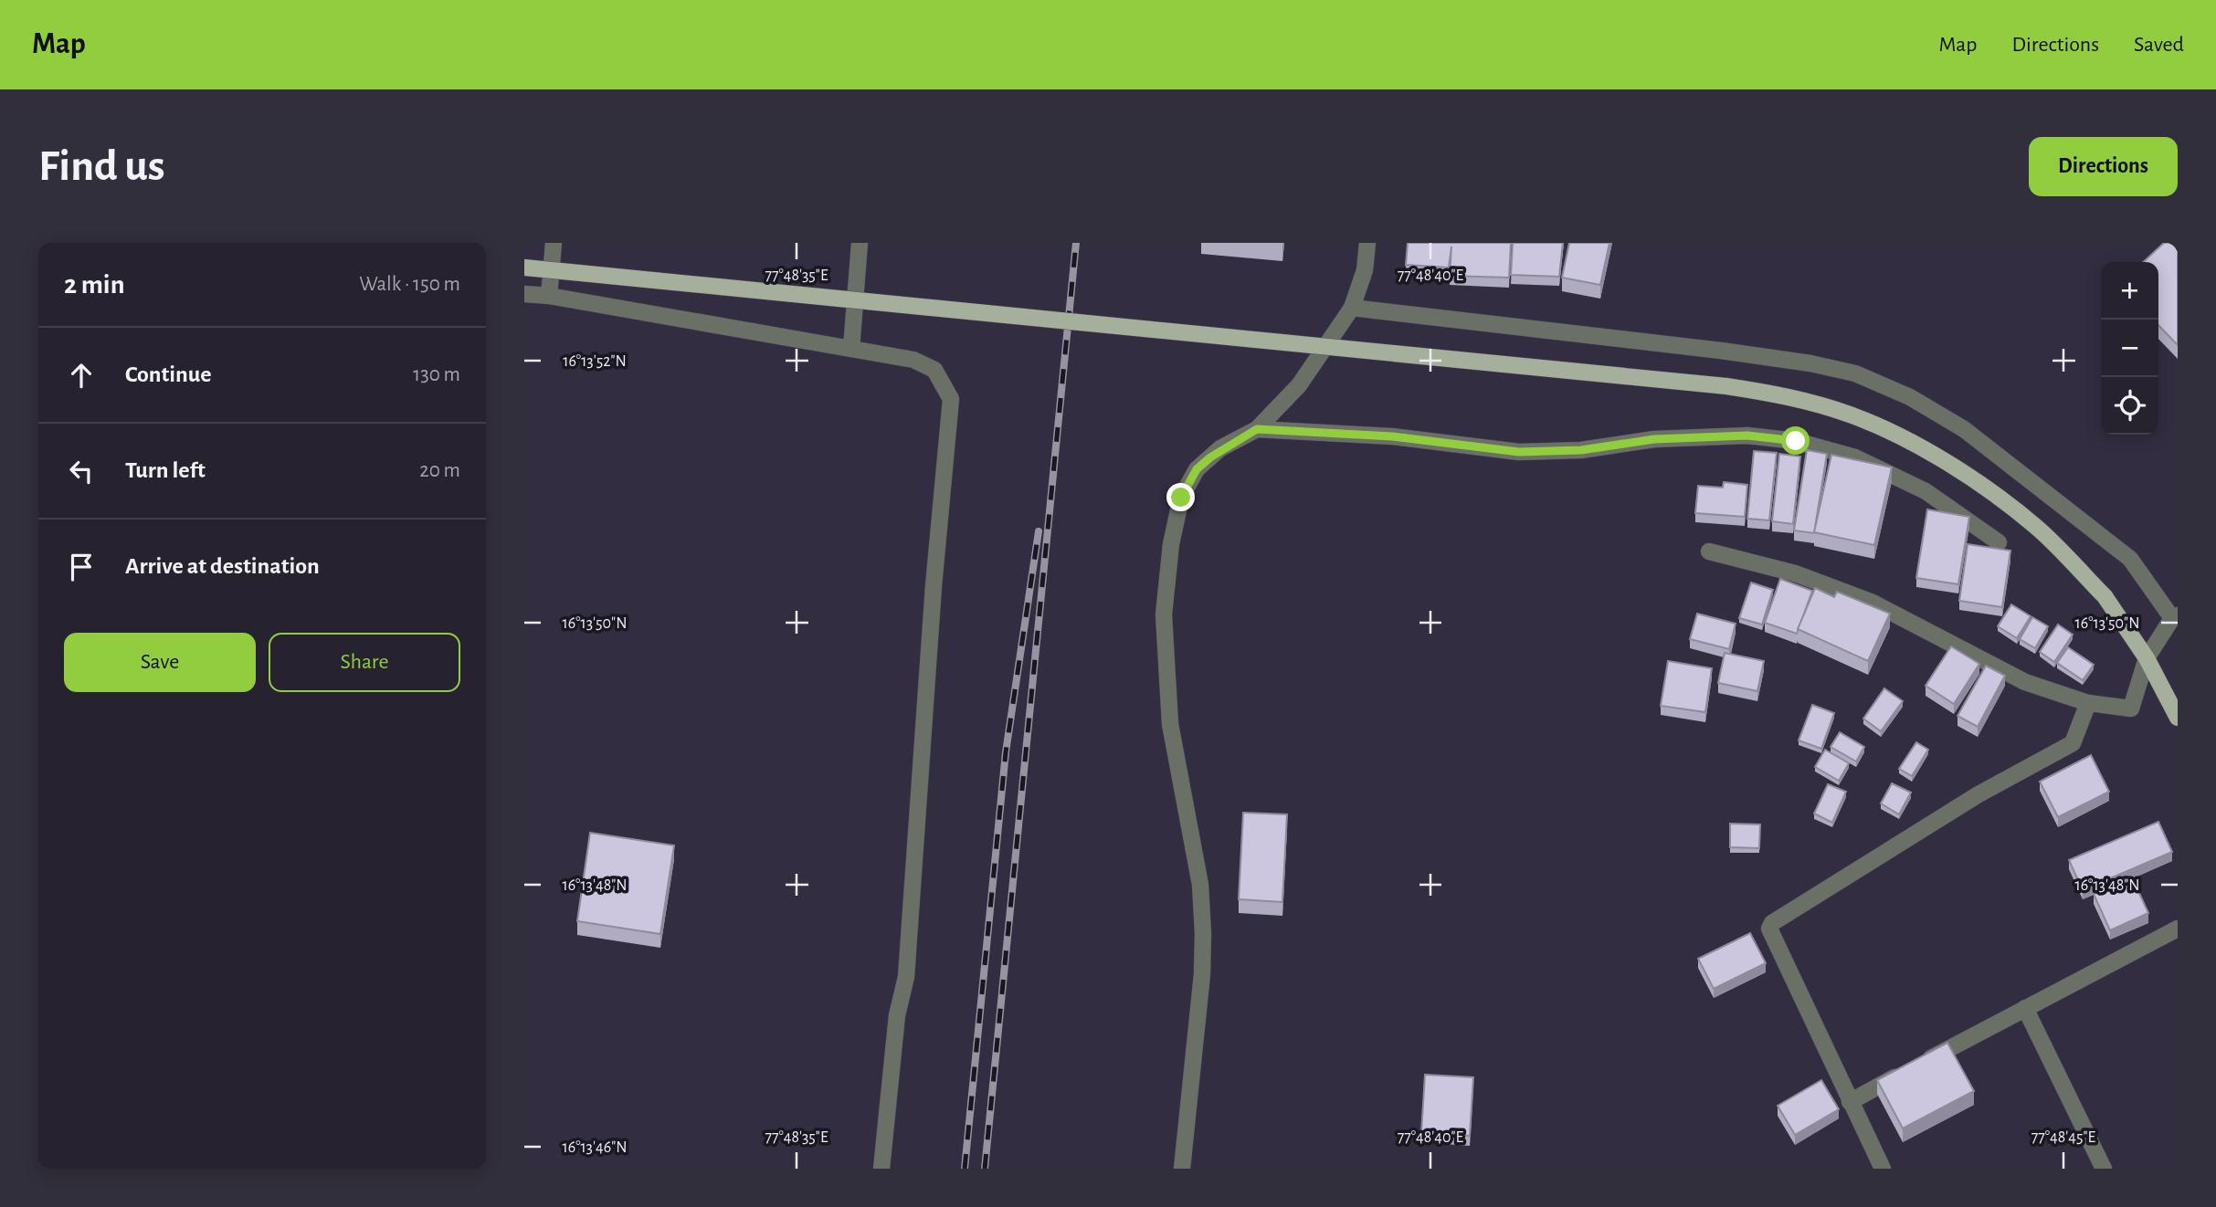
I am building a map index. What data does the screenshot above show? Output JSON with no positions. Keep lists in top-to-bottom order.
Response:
{
  "page": {
    "header": "Map",
    "nav": ["Map", "Directions", "Saved"],
    "buttons": [
      "Directions",
      ["Save", "Share"]
    ],
    "title": "Find us",
    "heading": ["2 min", "Walk · 150 m"],
    "map_buttons": ["+", "−"],
    "list": [
      ["Continue", "130 m"],
      ["Turn left", "20 m"],
      "Arrive at destination"
    ]
  },
  "coordinates": [
    "77°48'35\"E",
    "77°48'40\"E",
    "16°13'52\"N",
    "16°13'50\"N",
    "16°13'48\"N",
    "77°48'45\"E",
    "16°13'46\"N"
  ]
}
